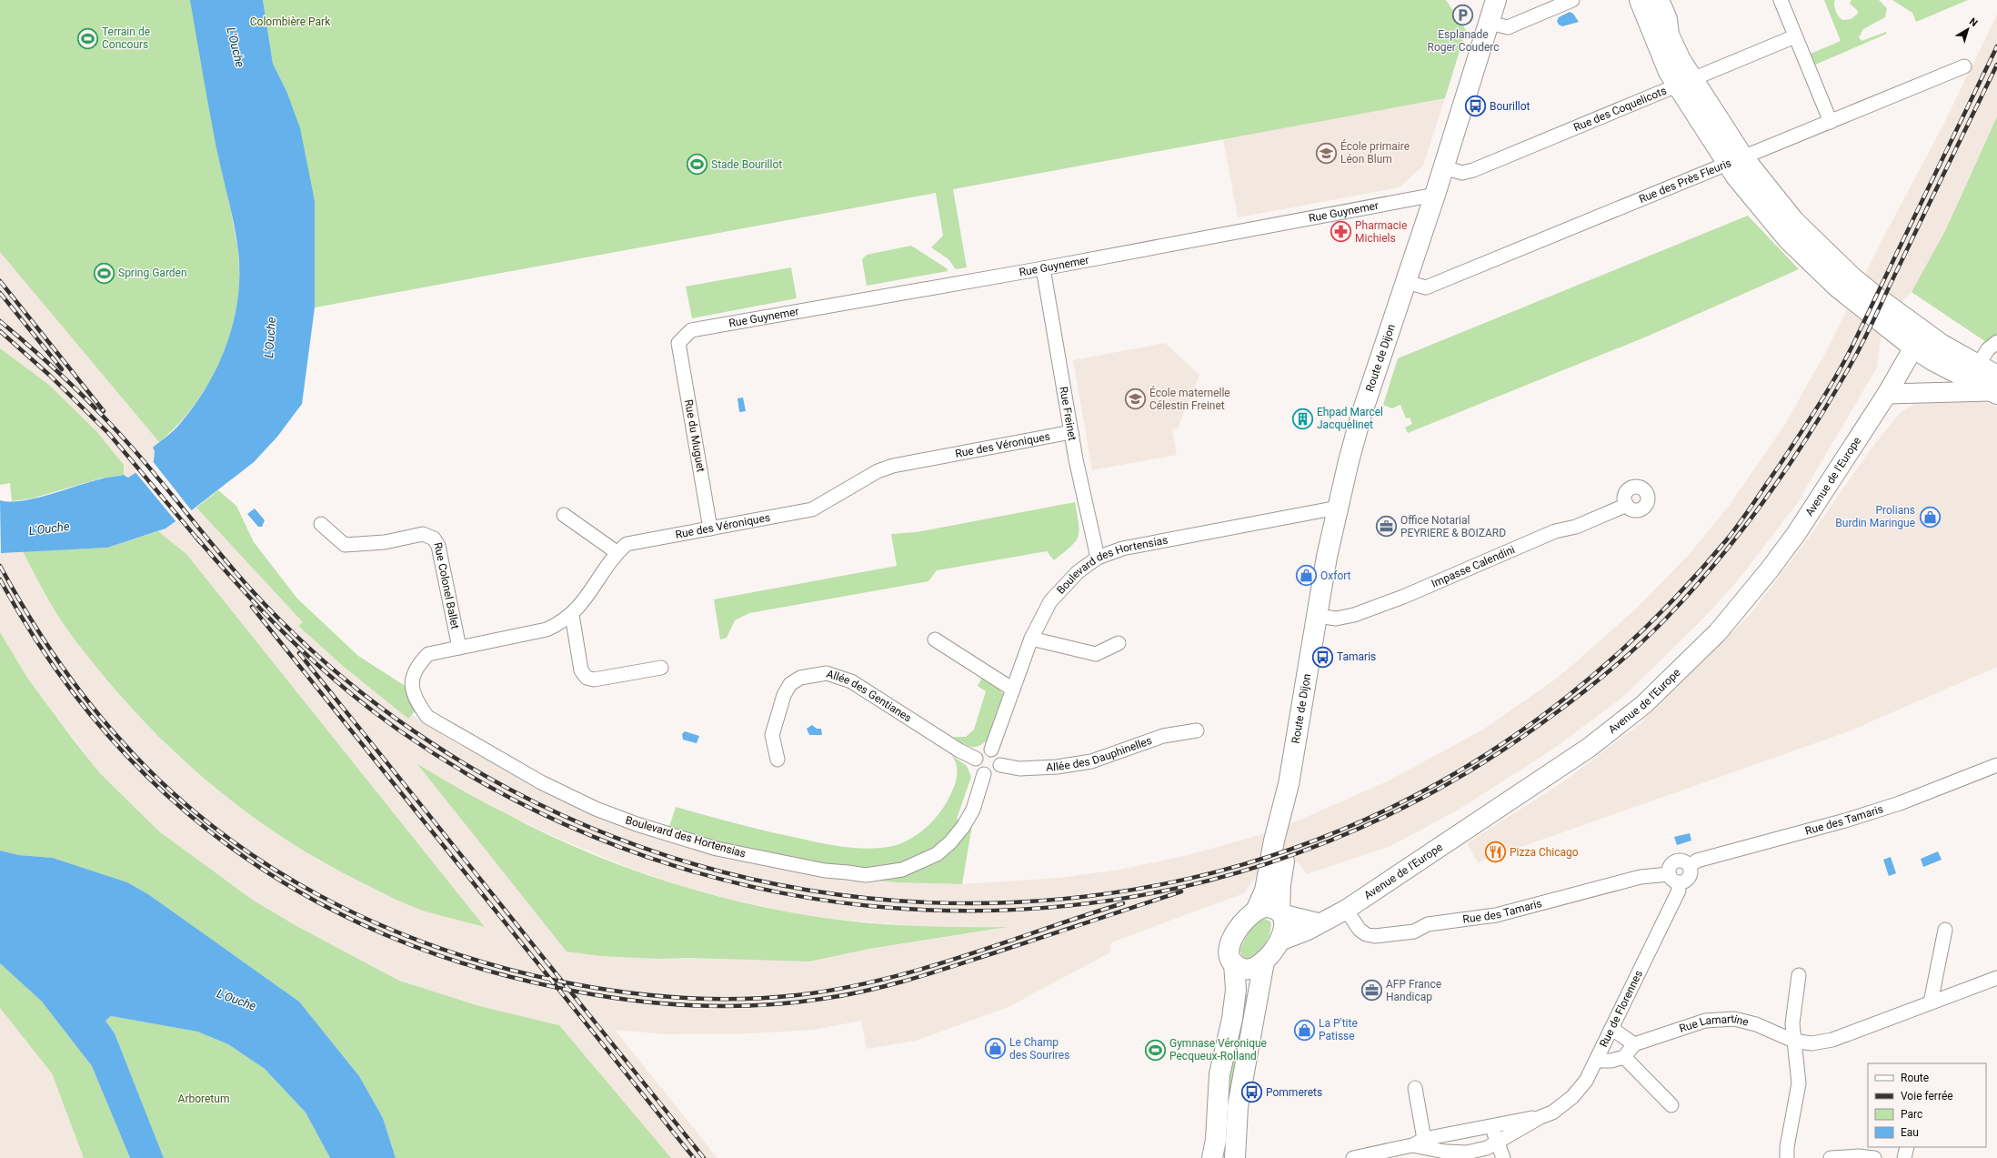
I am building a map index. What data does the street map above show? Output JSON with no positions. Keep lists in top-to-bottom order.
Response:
{
  "streets": {
    "main road": ["Route de Dijon", "Avenue de l'Europe"],
    "street": [
      "Rue des Coquelicots",
      "Rue des Près Fleuris",
      "Rue Guynemer",
      "Rue Freinet",
      "Rue du Muguet",
      "Rue des Véroniques",
      "Boulevard des Hortensias",
      "Impasse Calendini",
      "Rue Colonel Ballet",
      "Allée des Gentianes",
      "Allée des Dauphinelles",
      "Rue des Tamaris",
      "Rue de Florennes",
      "Rue Lamartine"
    ]
  },
  "crossings": [
    ["Rue des Coquelicots", "Route de Dijon"],
    ["Rue des Près Fleuris", "Route de Dijon"],
    ["Rue Guynemer", "Route de Dijon"],
    ["Rue Guynemer", "Rue Freinet"],
    ["Rue Guynemer", "Rue du Muguet"],
    ["Route de Dijon", "Avenue de l'Europe"],
    ["Route de Dijon", "Boulevard des Hortensias"],
    ["Route de Dijon", "Impasse Calendini"],
    ["Rue Freinet", "Rue des Véroniques"],
    ["Rue Freinet", "Boulevard des Hortensias"],
    ["Rue du Muguet", "Rue des Véroniques"],
    ["Rue des Véroniques", "Boulevard des Hortensias"],
    ["Rue des Véroniques", "Rue Colonel Ballet"],
    ["Avenue de l'Europe", "Rue des Tamaris"],
    ["Boulevard des Hortensias", "Allée des Gentianes"],
    ["Boulevard des Hortensias", "Allée des Dauphinelles"],
    ["Allée des Gentianes", "Allée des Dauphinelles"],
    ["Rue des Tamaris", "Rue de Florennes"]
  ],
  "water": ["L'Ouche"],
  "parks": ["Colombière Park", "Arboretum"],
  "places": {
    "parking": ["Esplanade Roger Couderc"],
    "sports": [
      "Terrain de Concours",
      "Stade Bourillot",
      "Spring Garden",
      "Gymnase Véronique Pecqueux-Rolland"
    ],
    "bus stop": ["Bourillot", "Tamaris", "Pommerets"],
    "school or university": ["École primaire Léon Blum", "École maternelle Célestin Freinet"],
    "pharmacy": ["Pharmacie Michiels"],
    "building": ["Ehpad Marcel Jacquelinet"],
    "shop": [
      "Prolians Burdin Maringue",
      "Oxfort",
      "La P'tite Patisse",
      "Le Champ des Sourires"
    ],
    "office": ["Office Notarial PEYRIERE & BOIZARD", "AFP France Handicap"],
    "restaurant": ["Pizza Chicago"]
  },
  "legend": [
    "Route",
    "Voie ferrée",
    "Parc",
    "Eau"
  ],
  "north": "top right"
}
